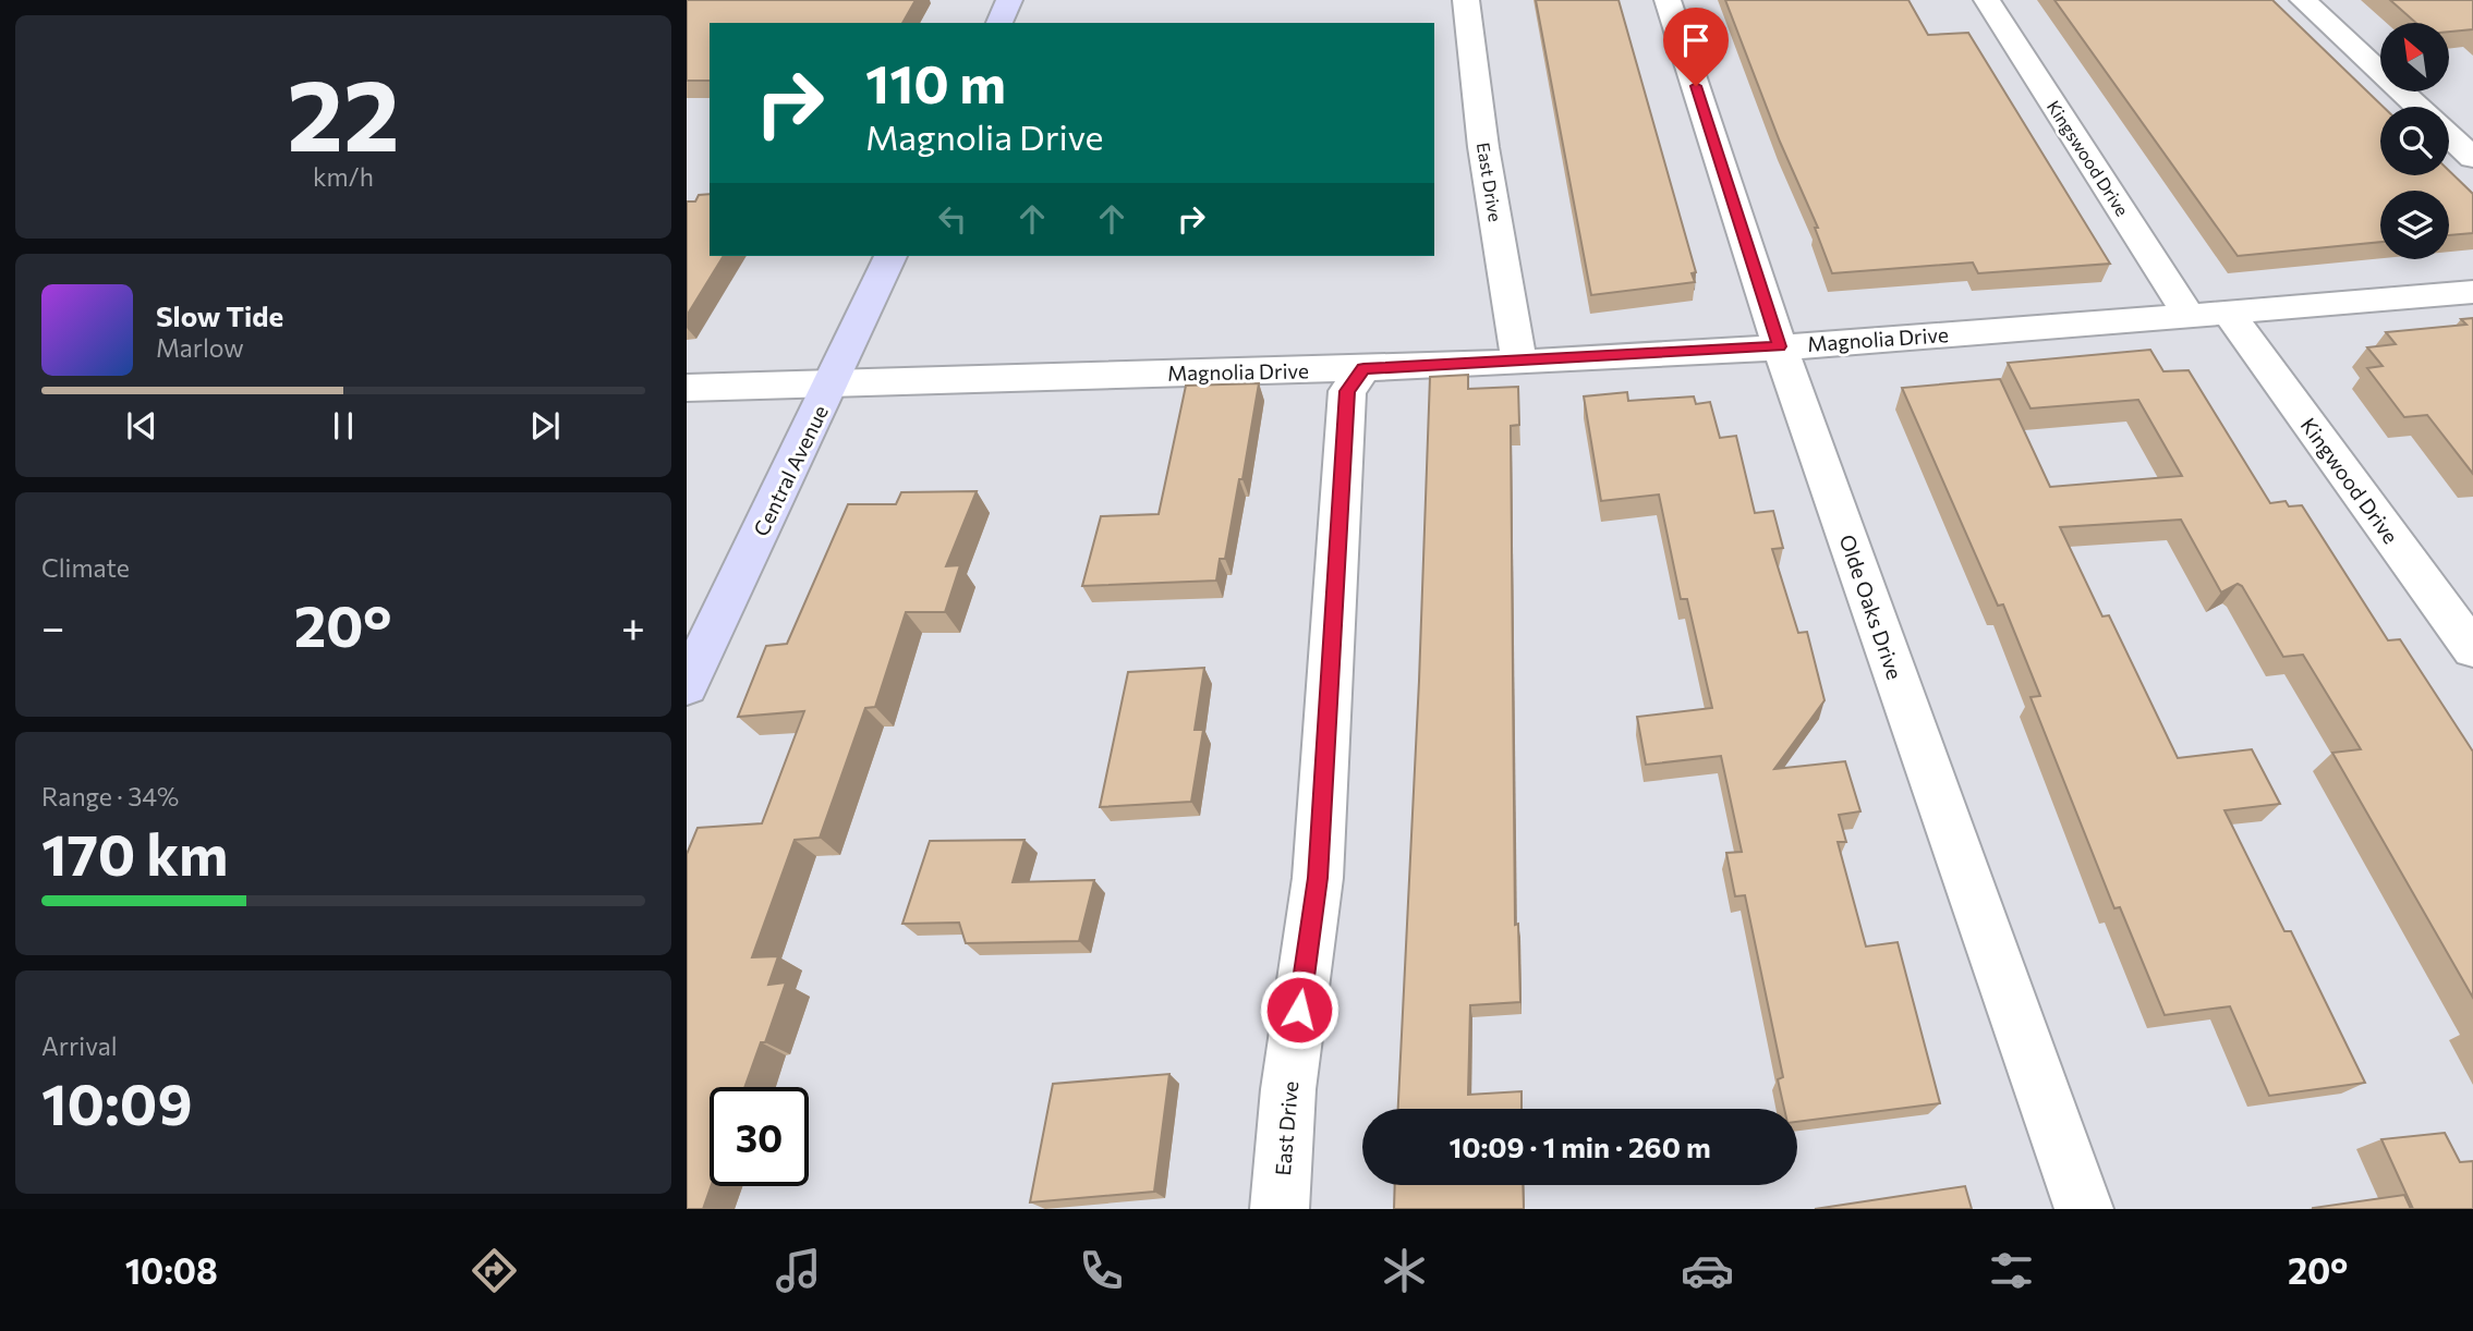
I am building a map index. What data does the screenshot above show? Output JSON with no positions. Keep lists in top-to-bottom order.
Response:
{
  "streets": {
    "street": [
      "Kingswood Drive",
      "East Drive",
      "Magnolia Drive",
      "Central Avenue",
      "Kingwood Drive",
      "Olde Oaks Drive"
    ]
  },
  "crossings": [
    ["Kingswood Drive", "Magnolia Drive"],
    ["East Drive", "Magnolia Drive"],
    ["Magnolia Drive", "Central Avenue"],
    ["Magnolia Drive", "Kingwood Drive"],
    ["Magnolia Drive", "Olde Oaks Drive"]
  ],
  "north": "top left",
  "page": {
    "tile": [
      ["22", "km/h"],
      "Climate",
      ["Range · 34%", "170 km"],
      ["Arrival", "10:09"]
    ],
    "turn": ["110 m", "Magnolia Drive"],
    "song": ["Slow Tide", "Marlow"],
    "heat": ["−", "20°", "+"],
    "limit": "30",
    "trip": "10:09 · 1 min · 260 m",
    "tabs": ["10:08", "20°"]
  }
}
